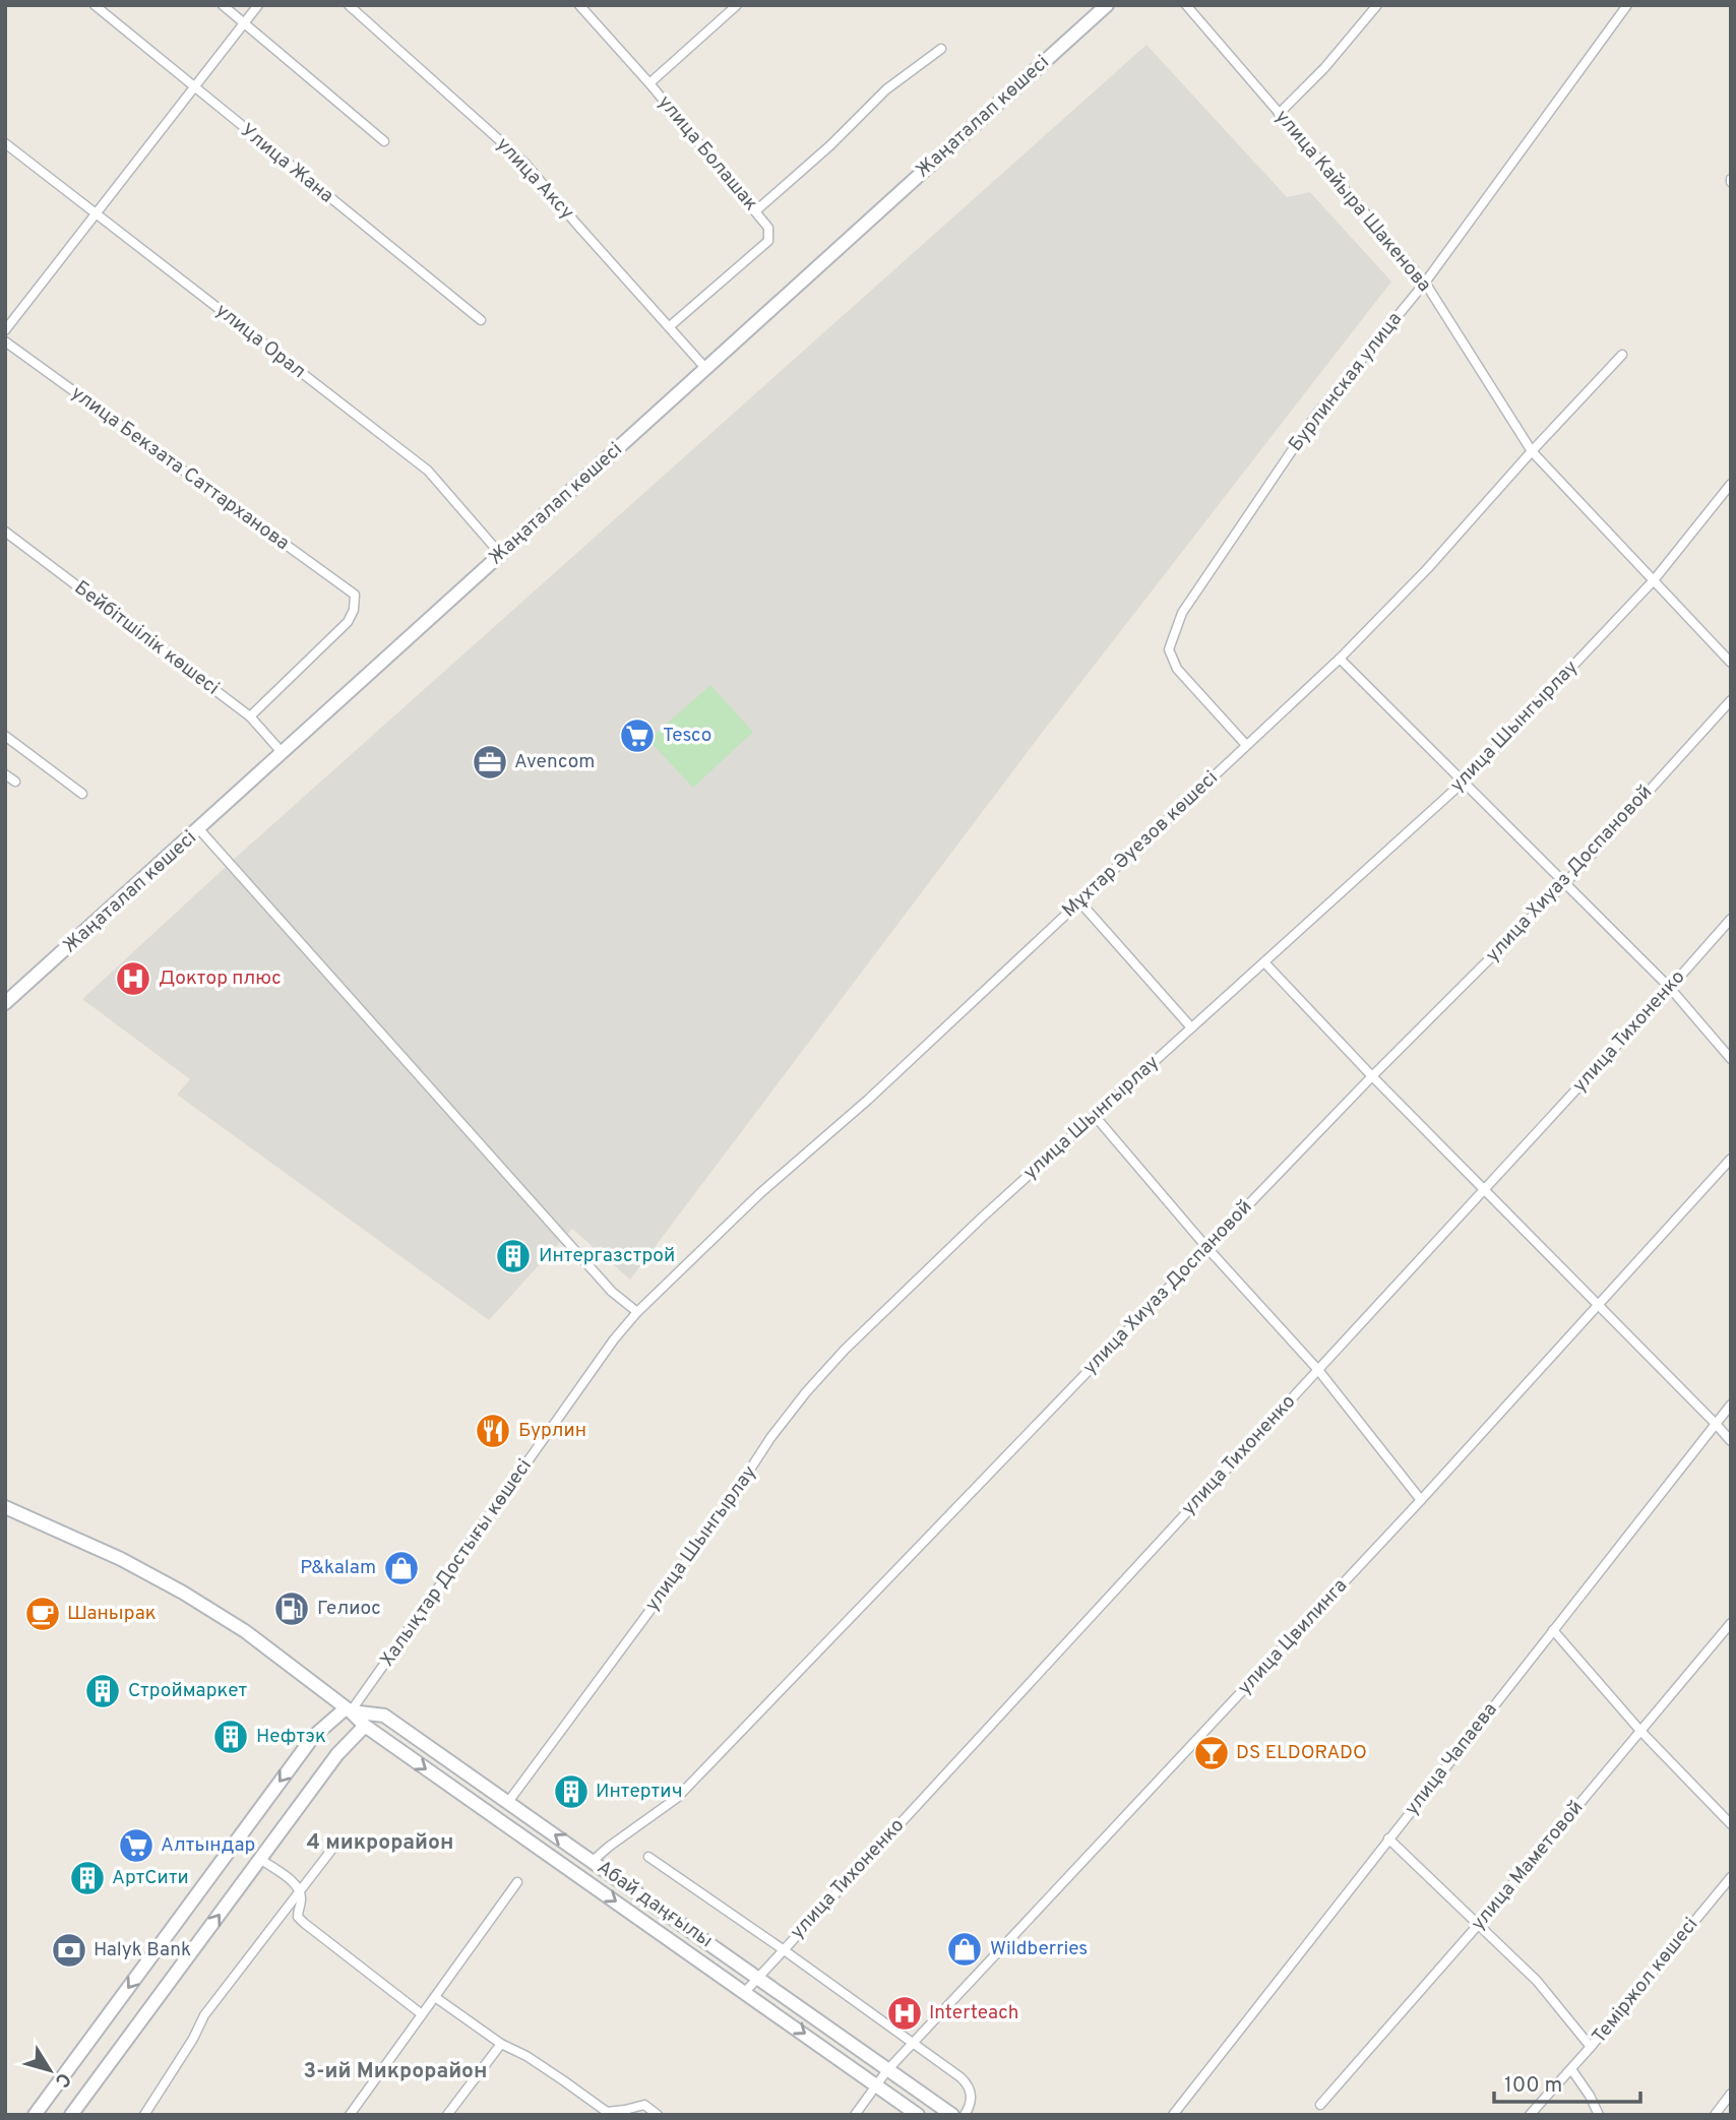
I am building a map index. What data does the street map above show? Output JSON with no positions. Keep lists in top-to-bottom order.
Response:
{
  "streets": {
    "main road": ["Жаңаталап көшесі", "Халықтар Достығы көшесі", "Абай даңғылы"],
    "street": [
      "улица Болашак",
      "Улица Жана",
      "улица Аксу",
      "улица Кайыра Шакенова",
      "улица Орал",
      "Бурлинская улица",
      "улица Бекзата Саттарханова",
      "Бейбітшілік көшесі",
      "улица Шынгырлау",
      "Мұхтар Әуезов көшесі",
      "улица Хиуаз Доспановой",
      "улица Тихоненко",
      "улица Цвилинга",
      "улица Чапаева",
      "улица Маметовой",
      "Теміржол көшесі"
    ]
  },
  "crossings": [
    ["Жаңаталап көшесі", "улица Аксу"],
    ["Жаңаталап көшесі", "улица Орал"],
    ["Жаңаталап көшесі", "Бейбітшілік көшесі"],
    ["улица Болашак", "улица Аксу"],
    ["улица Кайыра Шакенова", "Бурлинская улица"],
    ["улица Кайыра Шакенова", "улица Шынгырлау"],
    ["улица Кайыра Шакенова", "Мұхтар Әуезов көшесі"],
    ["Бурлинская улица", "Мұхтар Әуезов көшесі"],
    ["улица Бекзата Саттарханова", "Бейбітшілік көшесі"],
    ["улица Шынгырлау", "Абай даңғылы"],
    ["Мұхтар Әуезов көшесі", "Халықтар Достығы көшесі"],
    ["улица Хиуаз Доспановой", "Абай даңғылы"],
    ["улица Тихоненко", "Абай даңғылы"],
    ["Халықтар Достығы көшесі", "Абай даңғылы"],
    ["улица Цвилинга", "Абай даңғылы"]
  ],
  "districts": ["4 микрорайон", "3-ий Микрорайон"],
  "places": {
    "supermarket": ["Tesco", "Алтындар"],
    "office": ["Avencom"],
    "hospital": ["Доктор плюс", "Interteach"],
    "building": [
      "Интергазстрой",
      "Строймаркет",
      "Нефтэк",
      "Интертич",
      "АртСити"
    ],
    "restaurant": ["Бурлин"],
    "shop": ["P&kalam", "Wildberries"],
    "fuel station": ["Гелиос"],
    "cafe": ["Шанырак"],
    "bar": ["DS ELDORADO"],
    "bank": ["Halyk Bank"]
  },
  "scale_bar": "100 m",
  "north": "bottom right"
}
